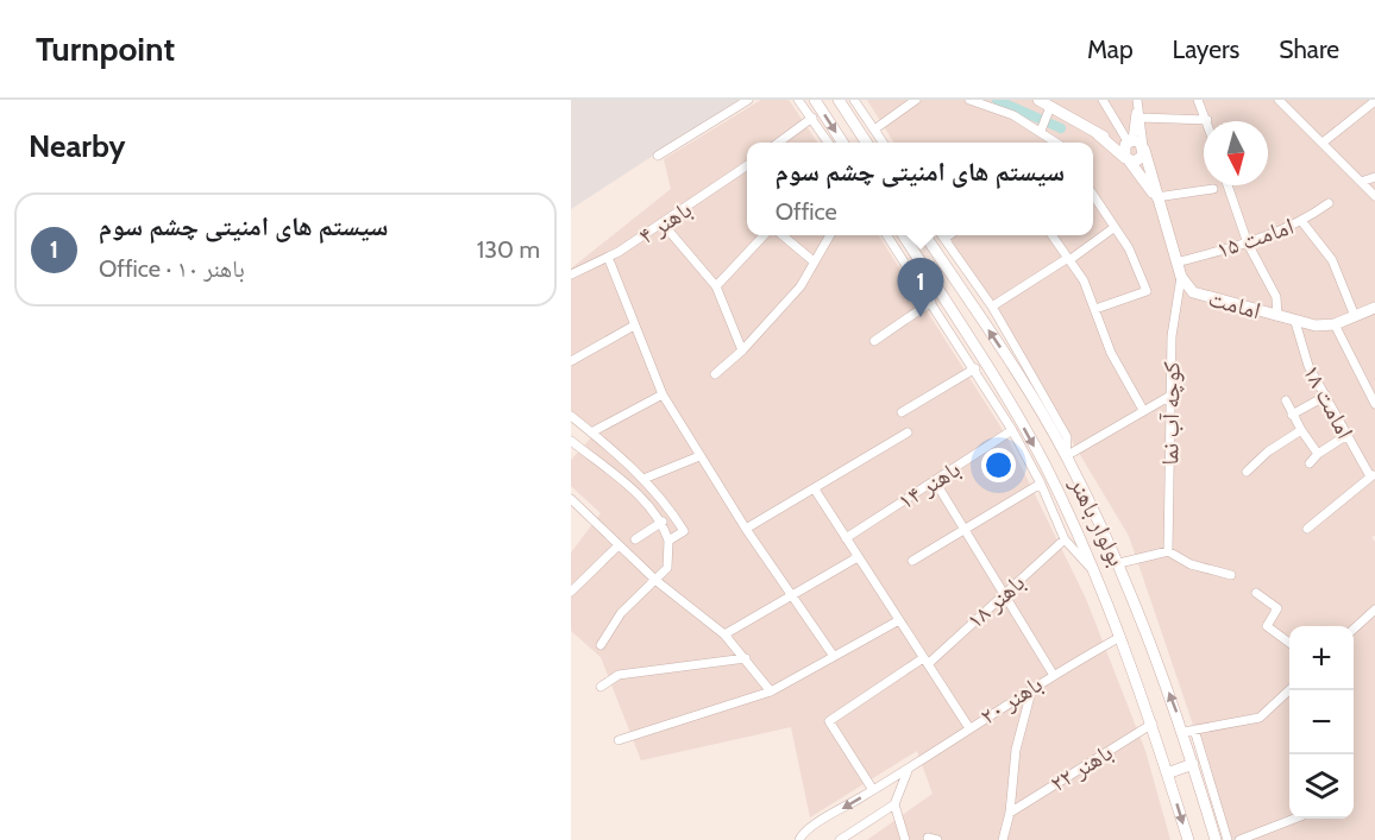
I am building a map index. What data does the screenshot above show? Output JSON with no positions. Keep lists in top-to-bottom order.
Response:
{
  "streets": {
    "main road": ["امامت", "بولوار باهنر"],
    "street": [
      "باهنر ۴",
      "امامت ۱۵",
      "امامت ۱۸",
      "کوچه آب نما",
      "باهنر ۱۴",
      "باهنر ۱۸",
      "باهنر ۲۰",
      "باهنر ۲۲"
    ]
  },
  "crossings": [
    ["امامت ۱۵", "امامت"],
    ["امامت", "امامت ۱۸"],
    ["امامت", "کوچه آب نما"],
    ["بولوار باهنر", "باهنر ۲۰"],
    ["بولوار باهنر", "باهنر ۲۲"],
    ["باهنر ۱۸", "باهنر ۲۰"]
  ],
  "north": "bottom",
  "page": {
    "header": "Turnpoint",
    "nav": ["Map", "Layers", "Share"],
    "heading": "Nearby",
    "popup": ["سیستم های امنیتی چشم سوم", "Office"],
    "list": [
      {
        "mark": "1",
        "name": "سیستم های امنیتی چشم سوم",
        "note": "Office · باهنر ۱۰",
        "value": "130 m"
      }
    ],
    "pins": "1",
    "map_buttons": ["+", "−"]
  }
}
